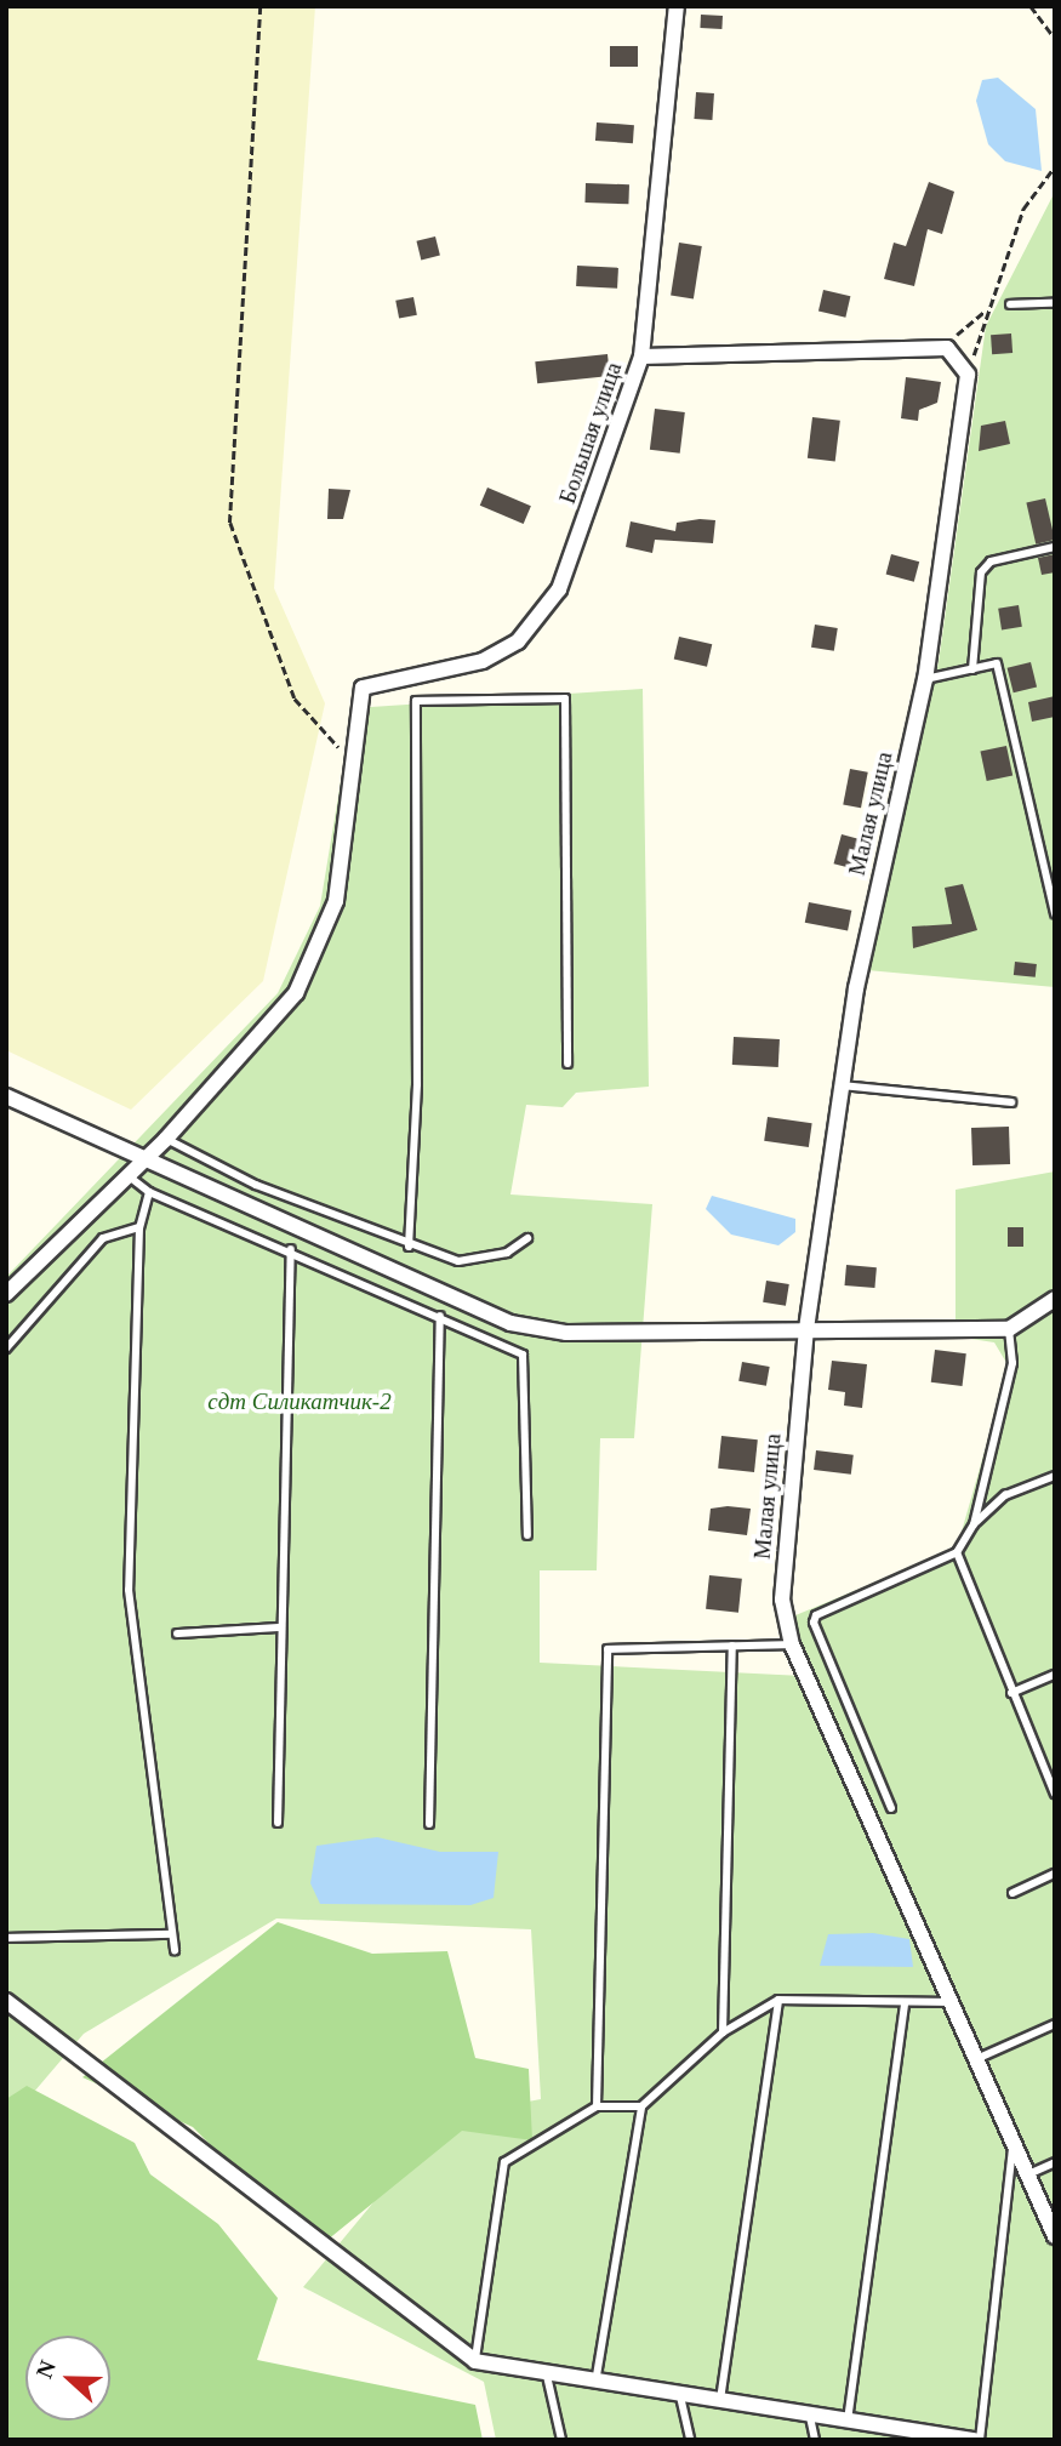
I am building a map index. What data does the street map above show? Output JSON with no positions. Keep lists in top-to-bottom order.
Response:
{
  "streets": {
    "street": ["Большая улица", "Малая улица"]
  },
  "parks": ["сдт Силикатчик-2"],
  "north": "left"
}
